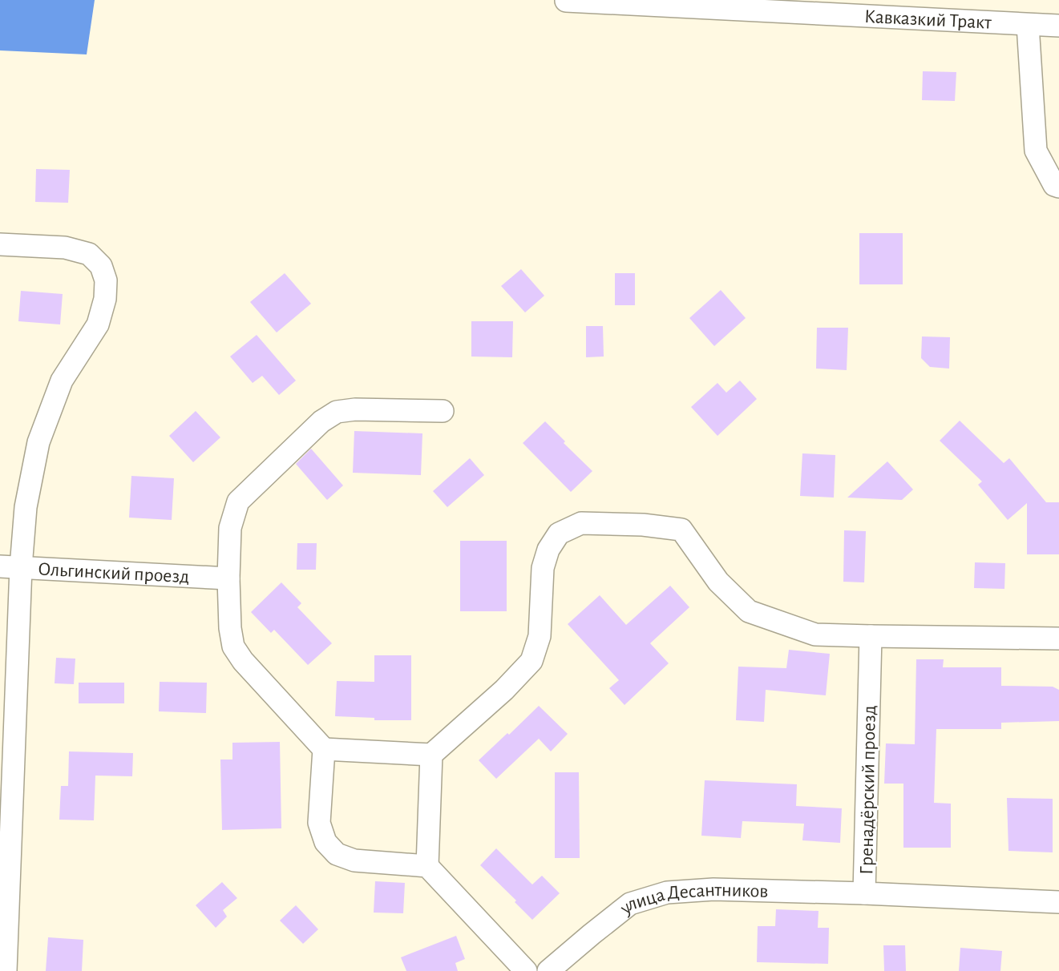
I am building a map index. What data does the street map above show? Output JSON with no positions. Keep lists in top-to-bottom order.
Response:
{
  "streets": {
    "street": [
      "Кавказкий Тракт",
      "Ольгинский проезд",
      "Гренадёрский проезд",
      "улица Десантников"
    ]
  },
  "crossings": [
    ["Гренадёрский проезд", "улица Десантников"]
  ]
}
